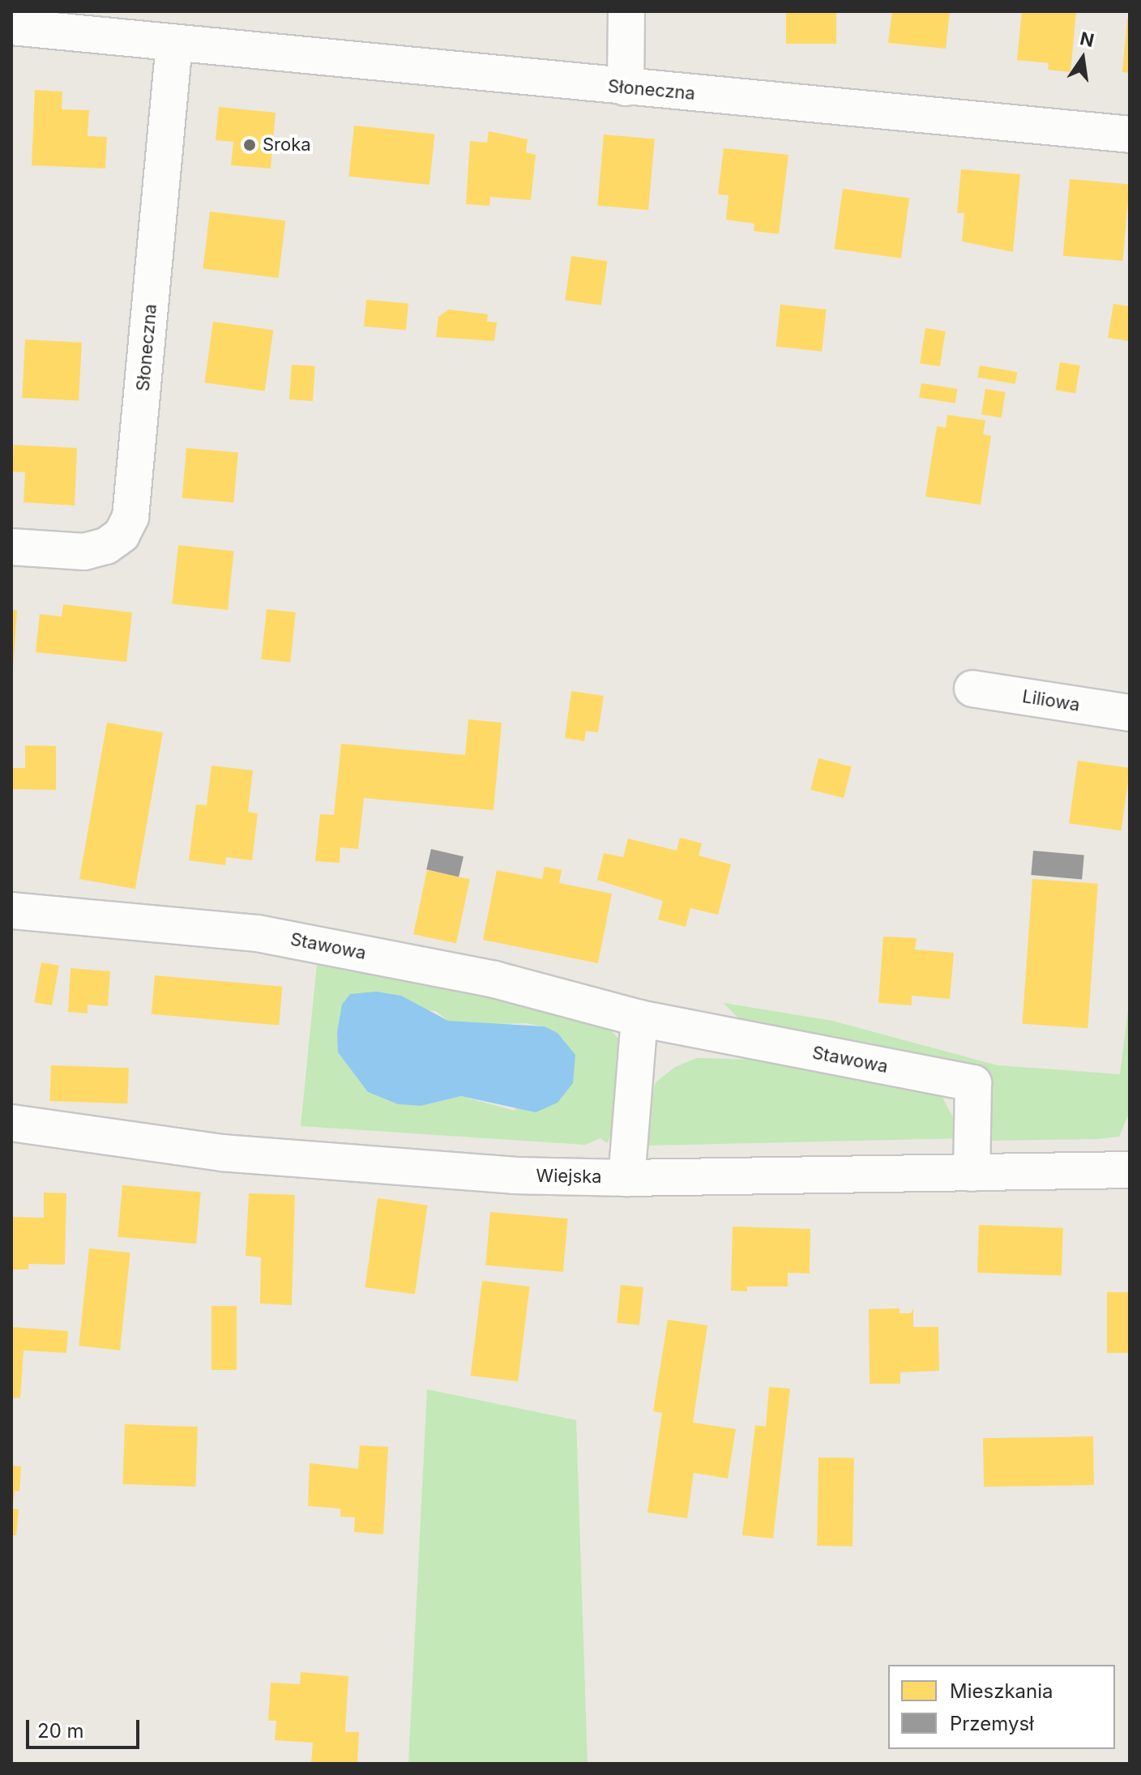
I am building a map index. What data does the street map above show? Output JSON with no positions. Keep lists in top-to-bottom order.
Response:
{
  "streets": {
    "street": [
      "Słoneczna",
      "Liliowa",
      "Stawowa",
      "Wiejska"
    ]
  },
  "crossings": [
    ["Stawowa", "Wiejska"]
  ],
  "places": ["Sroka"],
  "legend": ["Mieszkania", "Przemysł"],
  "scale_bar": "20 m",
  "north": "top"
}
